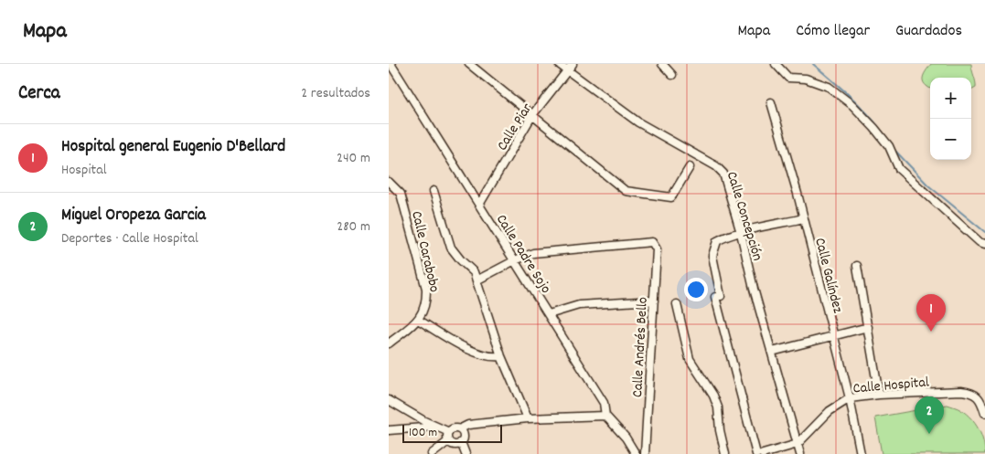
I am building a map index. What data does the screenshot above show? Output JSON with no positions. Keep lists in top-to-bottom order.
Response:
{
  "streets": {
    "street": [
      "Calle Piar",
      "Calle Concepción",
      "Calle Carabobo",
      "Calle Padre Sojo",
      "Calle Galíndez",
      "Calle Andrés Bello",
      "Calle Hospital"
    ]
  },
  "crossings": [
    ["Calle Piar", "Calle Concepción"],
    ["Calle Piar", "Calle Padre Sojo"],
    ["Calle Concepción", "Calle Hospital"],
    ["Calle Padre Sojo", "Calle Andrés Bello"],
    ["Calle Galíndez", "Calle Hospital"]
  ],
  "scale_bar": "100 m",
  "page": {
    "header": "Mapa",
    "nav": ["Mapa", "Cómo llegar", "Guardados"],
    "heading": ["Cerca", "2 resultados"],
    "map_buttons": ["+", "−"],
    "list": [
      {
        "mark": "1",
        "name": "Hospital general Eugenio D'Bellard",
        "note": "Hospital",
        "value": "240 m"
      },
      {
        "mark": "2",
        "name": "Miguel Oropeza Garcia",
        "note": "Deportes · Calle Hospital",
        "value": "280 m"
      }
    ],
    "pins": ["1", "2"],
    "scale": "100 m"
  }
}
